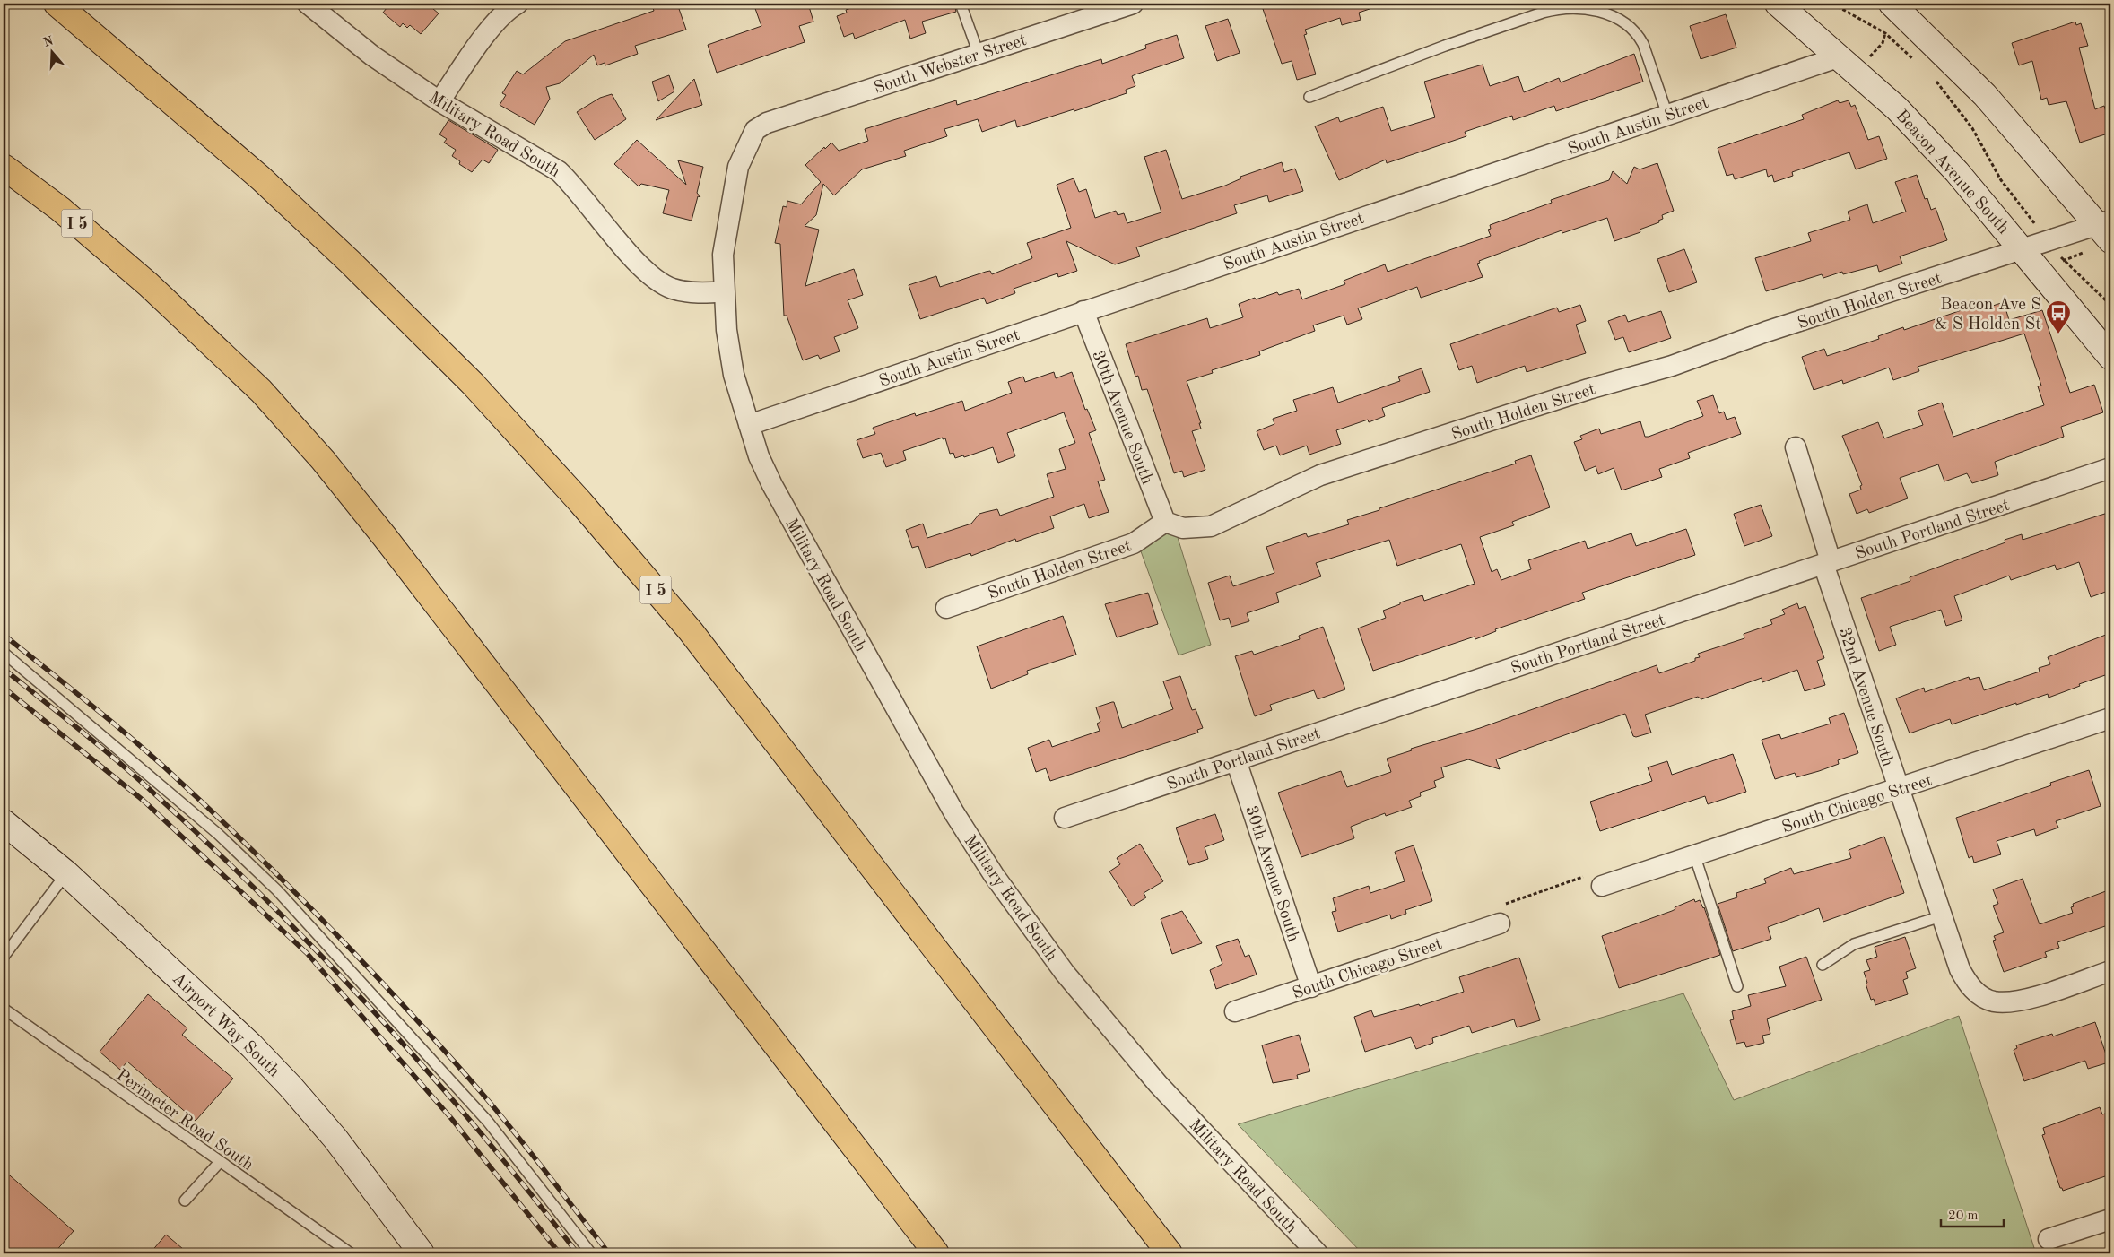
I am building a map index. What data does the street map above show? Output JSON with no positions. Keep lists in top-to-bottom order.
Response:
{
  "streets": {
    "highway": ["I 5"],
    "main road": ["Beacon Avenue South", "Airport Way South"],
    "street": [
      "South Webster Street",
      "South Austin Street",
      "Military Road South",
      "South Holden Street",
      "30th Avenue South",
      "South Portland Street",
      "32nd Avenue South",
      "South Chicago Street"
    ],
    "lane": ["Perimeter Road South"]
  },
  "crossings": [
    ["South Webster Street", "Military Road South"],
    ["South Austin Street", "Military Road South"],
    ["South Austin Street", "Beacon Avenue South"],
    ["South Austin Street", "30th Avenue South"],
    ["Beacon Avenue South", "South Holden Street"],
    ["South Holden Street", "30th Avenue South"],
    ["30th Avenue South", "South Portland Street"],
    ["30th Avenue South", "South Chicago Street"],
    ["South Portland Street", "32nd Avenue South"],
    ["32nd Avenue South", "South Chicago Street"]
  ],
  "places": {
    "bus stop": ["Beacon Ave S & S Holden St"]
  },
  "scale_bar": "20 m",
  "north": "top"
}
